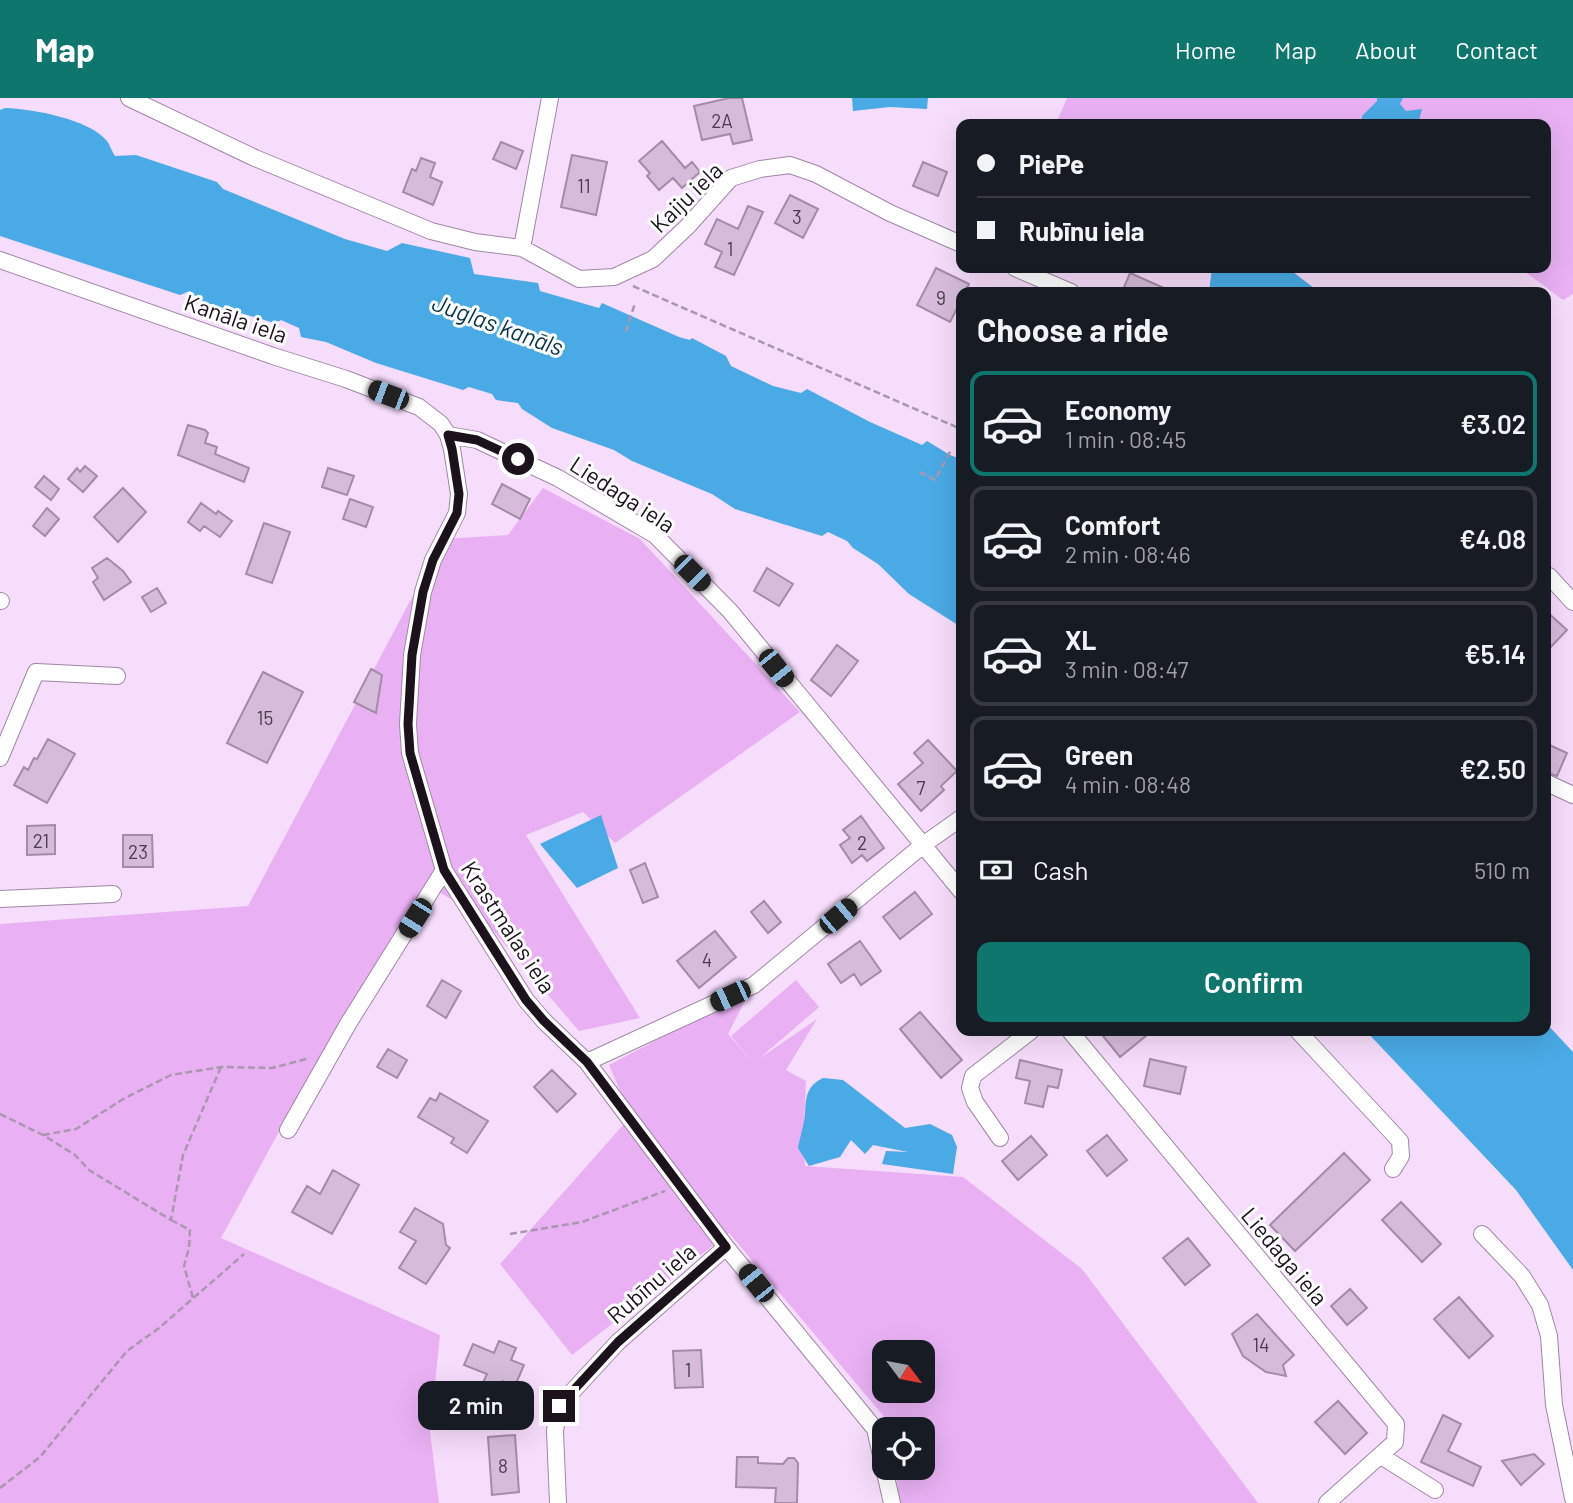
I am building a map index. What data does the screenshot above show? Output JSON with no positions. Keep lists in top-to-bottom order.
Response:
{
  "streets": {
    "street": [
      "Kaiju iela",
      "Kanāla iela",
      "Liedaga iela",
      "Krastmalas iela",
      "Rubīnu iela"
    ]
  },
  "crossings": [
    ["Kanāla iela", "Liedaga iela"],
    ["Kanāla iela", "Krastmalas iela"],
    ["Liedaga iela", "Krastmalas iela"],
    ["Krastmalas iela", "Rubīnu iela"]
  ],
  "water": ["Juglas kanāls"],
  "house_numbers": [
    "2A",
    "11",
    "3",
    "1",
    "9",
    "15",
    "7",
    "21",
    "2",
    "23",
    "4",
    "14",
    "1",
    "8"
  ],
  "north": "bottom right",
  "page": {
    "header": "Map",
    "nav": [
      "Home",
      "Map",
      "About",
      "Contact"
    ],
    "banner": ["PiePe", "Rubīnu iela"],
    "heading": "Choose a ride",
    "list": [
      {
        "name": "Economy",
        "note": "1 min · 08:45",
        "value": "€3.02"
      },
      {
        "name": "Comfort",
        "note": "2 min · 08:46",
        "value": "€4.08"
      },
      {
        "name": "XL",
        "note": "3 min · 08:47",
        "value": "€5.14"
      },
      {
        "name": "Green",
        "note": "4 min · 08:48",
        "value": "€2.50"
      }
    ],
    "pay": ["Cash", "510 m"],
    "buttons": "Confirm",
    "bubble": "2 min"
  }
}
